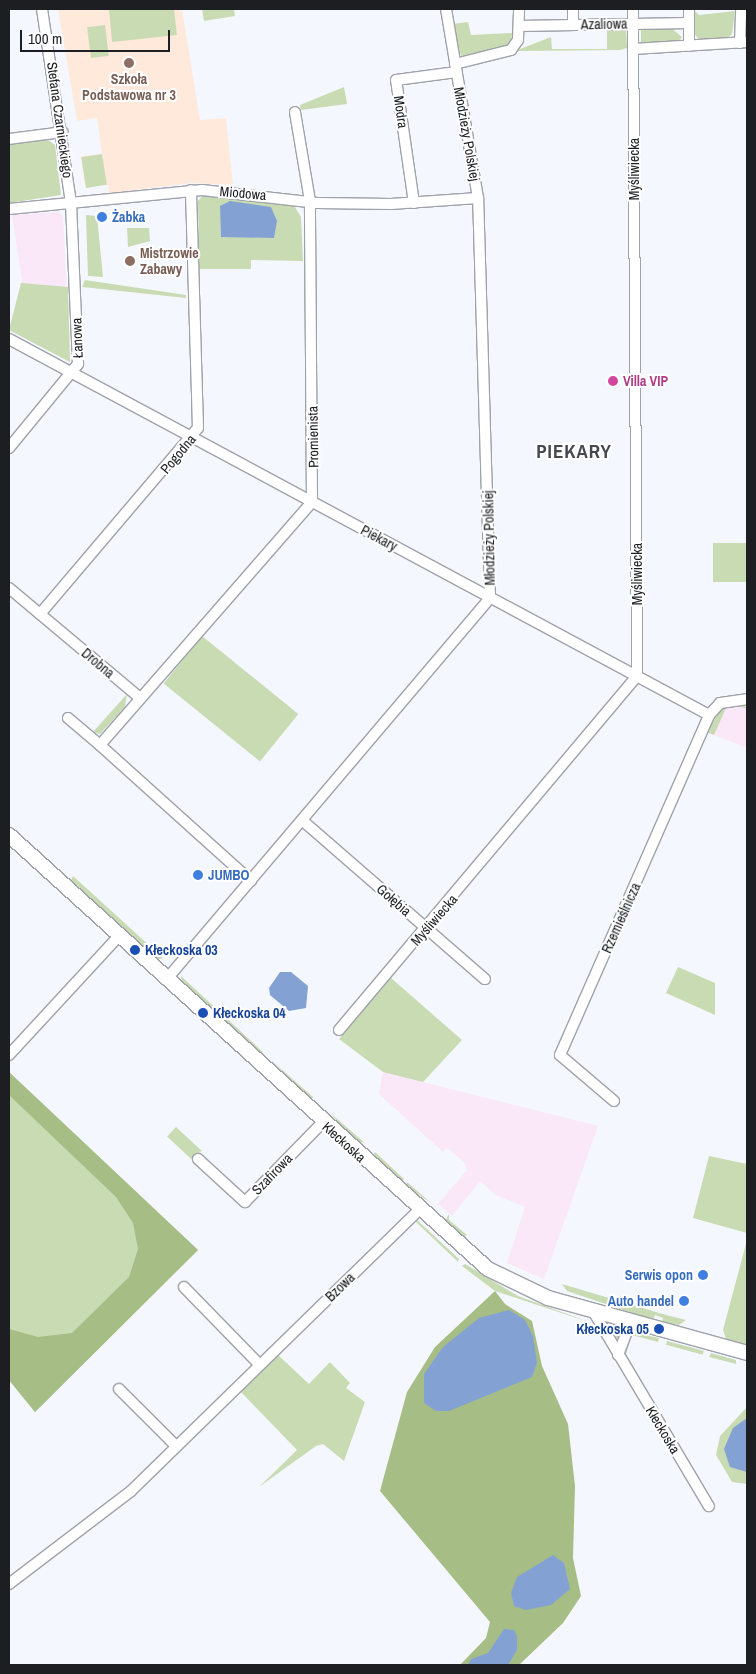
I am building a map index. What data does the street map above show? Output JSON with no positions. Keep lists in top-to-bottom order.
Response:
{
  "streets": {
    "main road": ["Kłeckoska"],
    "street": [
      "Azaliowa",
      "Modra",
      "Stefana Czarnieckiego",
      "Młodzieży Polskiej",
      "Myśliwiecka",
      "Miodowa",
      "Łanowa",
      "Promienista",
      "Pogodna",
      "Piekary",
      "Drobna",
      "Gołębia",
      "Rzemieślnicza",
      "Szafirowa",
      "Bzowa"
    ]
  },
  "crossings": [
    ["Azaliowa", "Myśliwiecka"],
    ["Modra", "Młodzieży Polskiej"],
    ["Modra", "Miodowa"],
    ["Stefana Czarnieckiego", "Miodowa"],
    ["Stefana Czarnieckiego", "Łanowa"],
    ["Młodzieży Polskiej", "Miodowa"],
    ["Młodzieży Polskiej", "Piekary"],
    ["Młodzieży Polskiej", "Gołębia"],
    ["Młodzieży Polskiej", "Kłeckoska"],
    ["Myśliwiecka", "Piekary"],
    ["Myśliwiecka", "Gołębia"],
    ["Miodowa", "Łanowa"],
    ["Miodowa", "Promienista"],
    ["Miodowa", "Pogodna"],
    ["Łanowa", "Piekary"],
    ["Promienista", "Piekary"],
    ["Pogodna", "Piekary"],
    ["Pogodna", "Drobna"],
    ["Piekary", "Rzemieślnicza"],
    ["Kłeckoska", "Szafirowa"],
    ["Kłeckoska", "Bzowa"]
  ],
  "districts": ["PIEKARY"],
  "places": [
    "Szkoła Podstawowa nr 3",
    "Żabka",
    "Mistrzowie Zabawy",
    "Villa VIP",
    "JUMBO",
    "Kłeckoska 03",
    "Kłeckoska 04",
    "Serwis opon",
    "Auto handel",
    "Kłeckoska 05"
  ],
  "scale_bar": "100 m"
}
